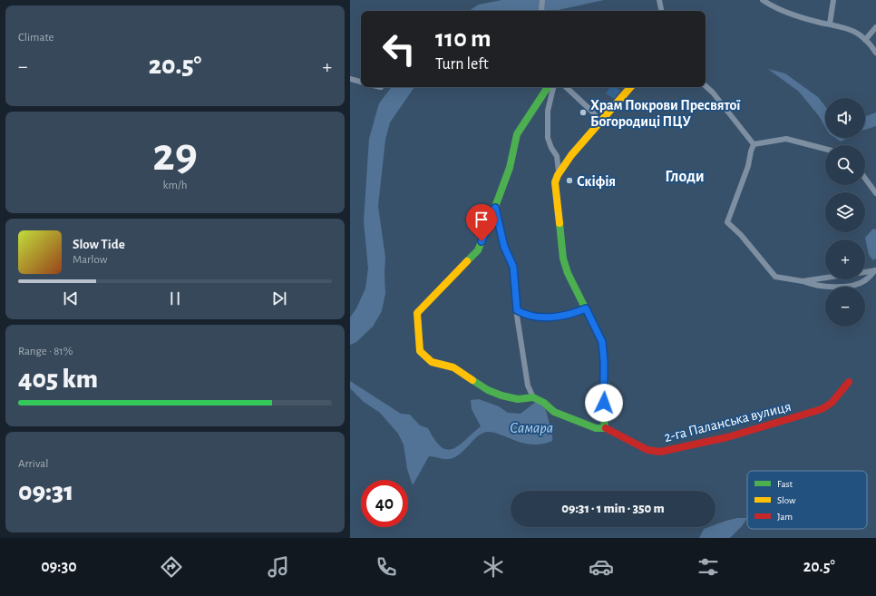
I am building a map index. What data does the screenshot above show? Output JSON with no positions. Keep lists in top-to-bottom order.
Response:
{
  "streets": {
    "street": ["2-га Паланська вулиця"]
  },
  "districts": ["Глоди"],
  "water": ["Самара"],
  "places": ["Храм Покрови Пресвятої Богородиці ПЦУ", "Скіфія"],
  "legend": ["Fast", "Slow", "Jam"],
  "page": {
    "tile": [
      "Climate",
      ["29", "km/h"],
      ["Range · 81%", "405 km"],
      ["Arrival", "09:31"]
    ],
    "turn": ["110 m", "Turn left"],
    "heat": ["−", "20.5°", "+"],
    "map_buttons": ["+", "−"],
    "song": ["Slow Tide", "Marlow"],
    "limit": "40",
    "trip": "09:31 · 1 min · 350 m",
    "tabs": ["09:30", "20.5°"]
  }
}
